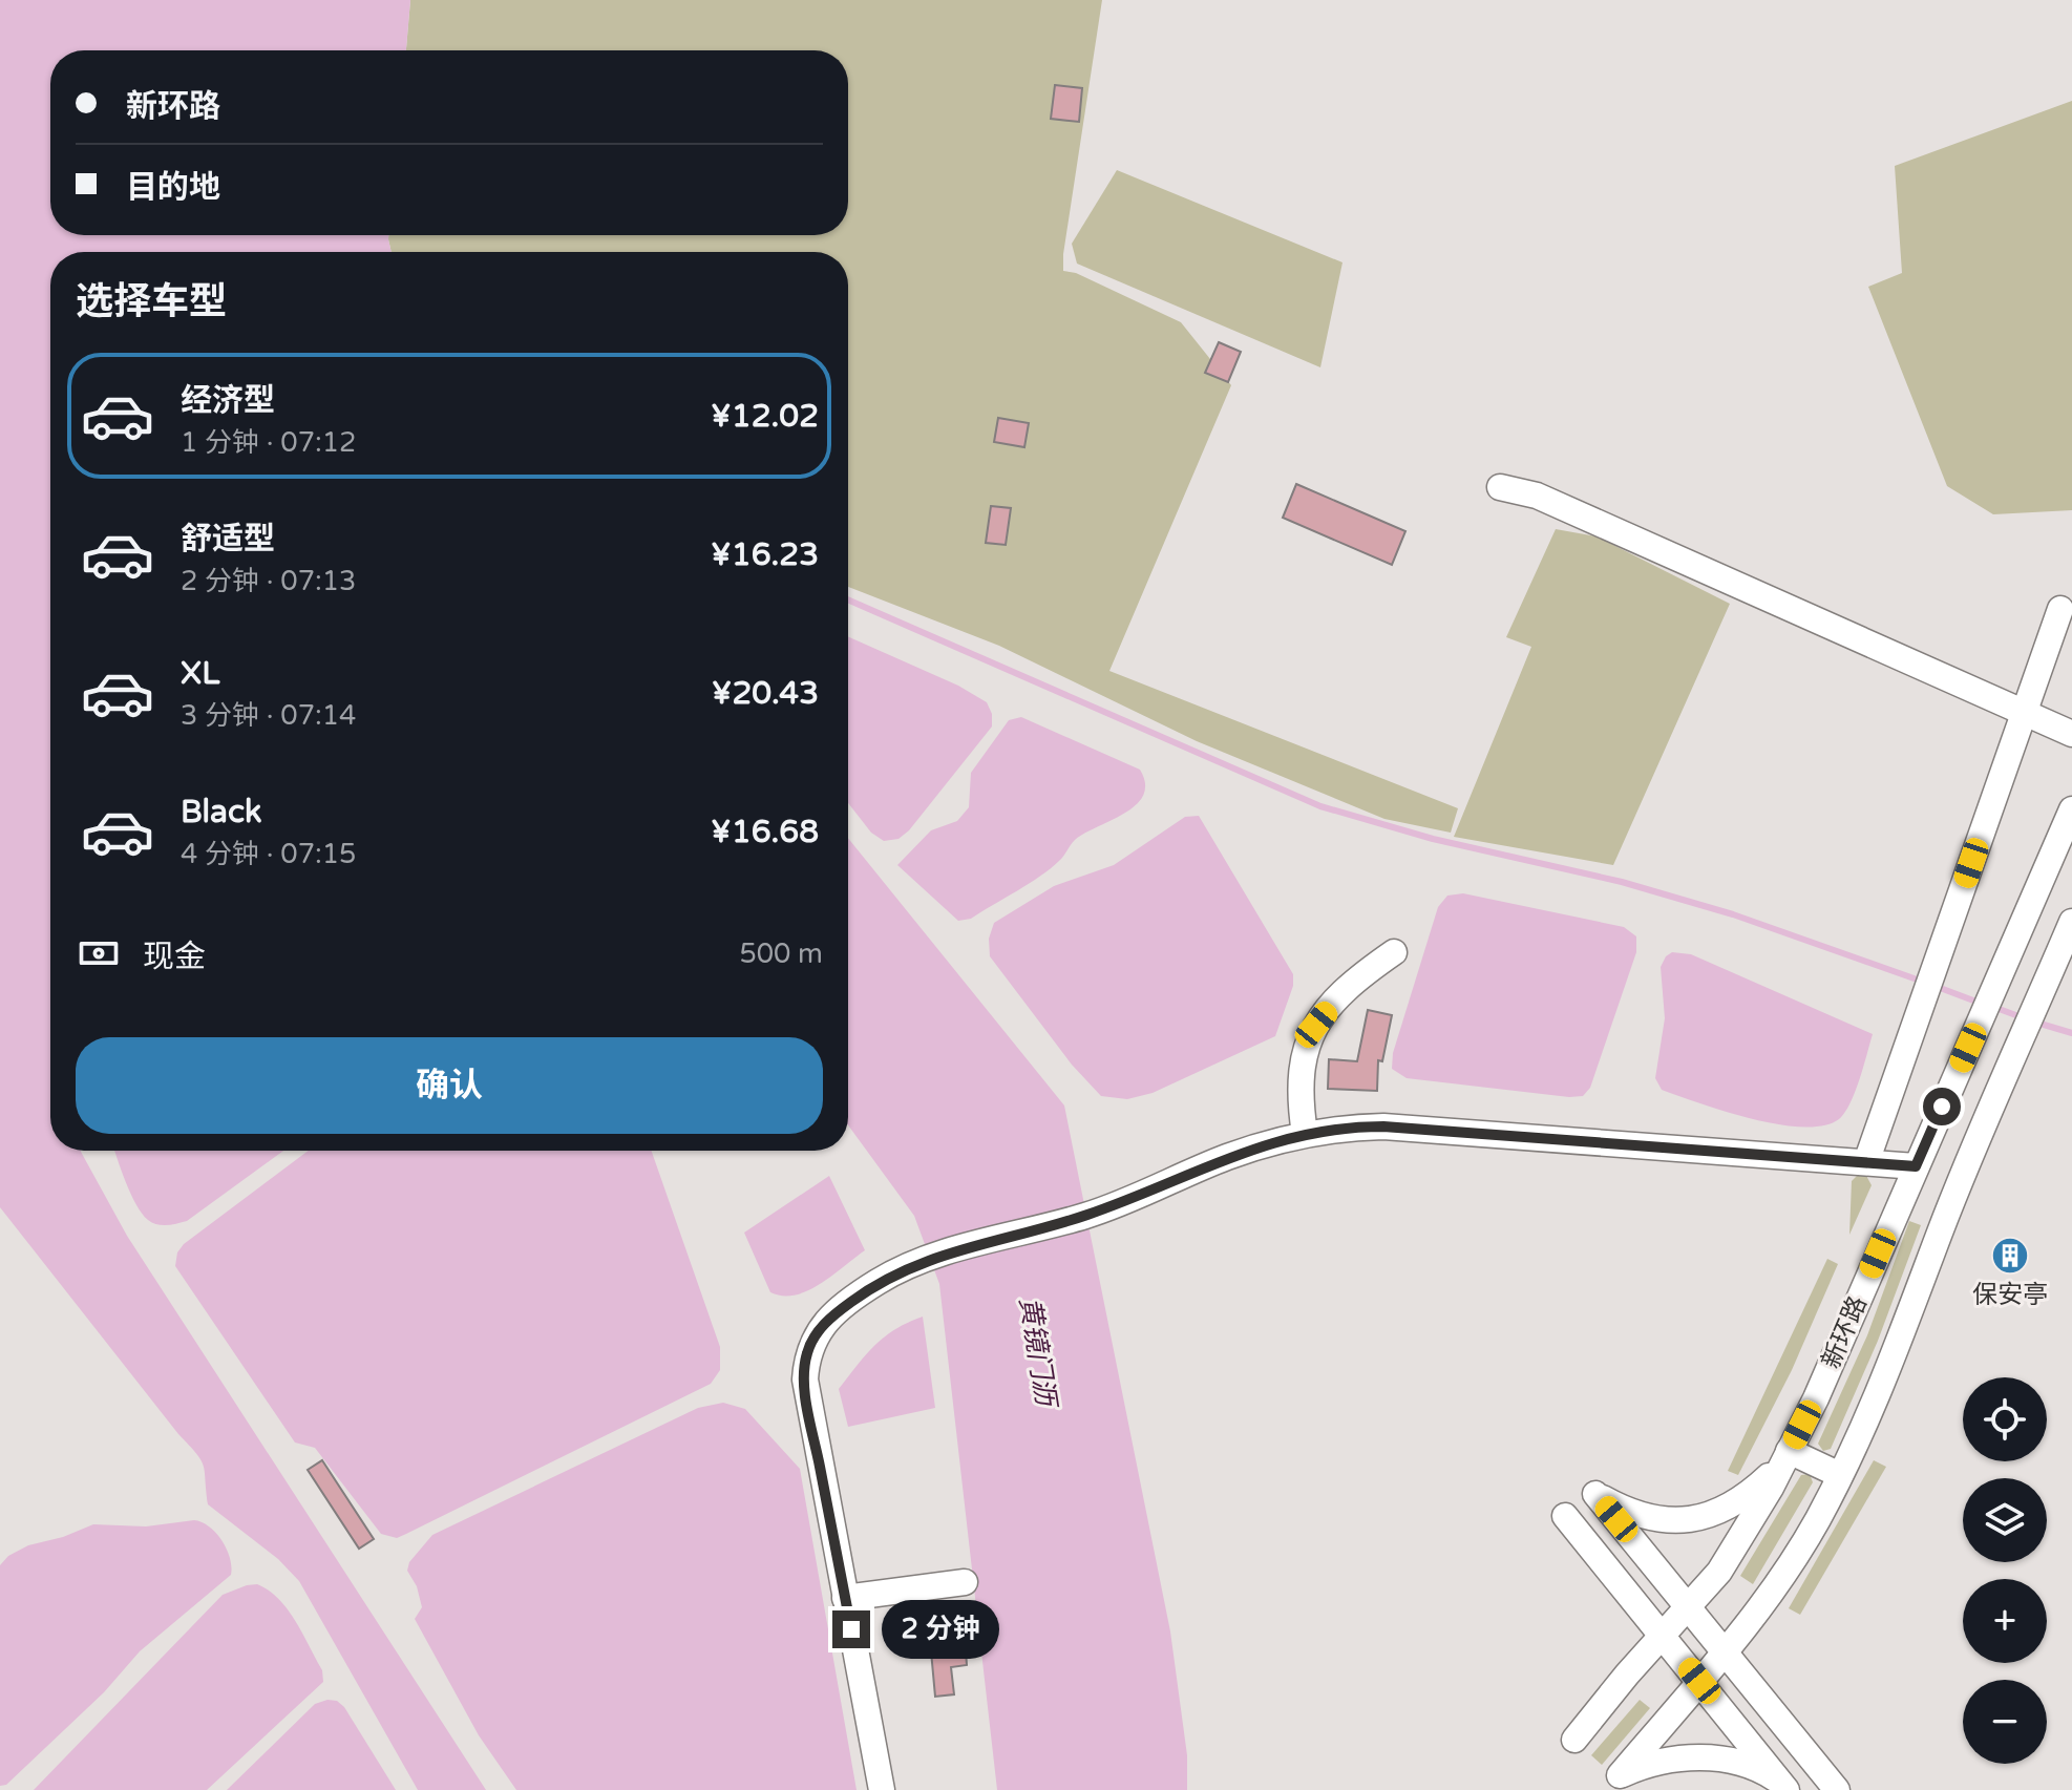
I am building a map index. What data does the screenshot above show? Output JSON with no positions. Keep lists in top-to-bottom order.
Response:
{
  "streets": {
    "street": ["新环路"]
  },
  "water": ["黄镜门沥"],
  "places": {
    "building": ["保安亭"]
  },
  "page": {
    "banner": ["新环路", "目的地"],
    "heading": "选择车型",
    "list": [
      {
        "name": "经济型",
        "note": "1 分钟 · 07:12",
        "value": "¥12.02"
      },
      {
        "name": "舒适型",
        "note": "2 分钟 · 07:13",
        "value": "¥16.23"
      },
      {
        "name": "XL",
        "note": "3 分钟 · 07:14",
        "value": "¥20.43"
      },
      {
        "name": "Black",
        "note": "4 分钟 · 07:15",
        "value": "¥16.68"
      }
    ],
    "pay": ["现金", "500 m"],
    "buttons": "确认",
    "map_buttons": ["+", "−"],
    "bubble": "2 分钟"
  }
}
